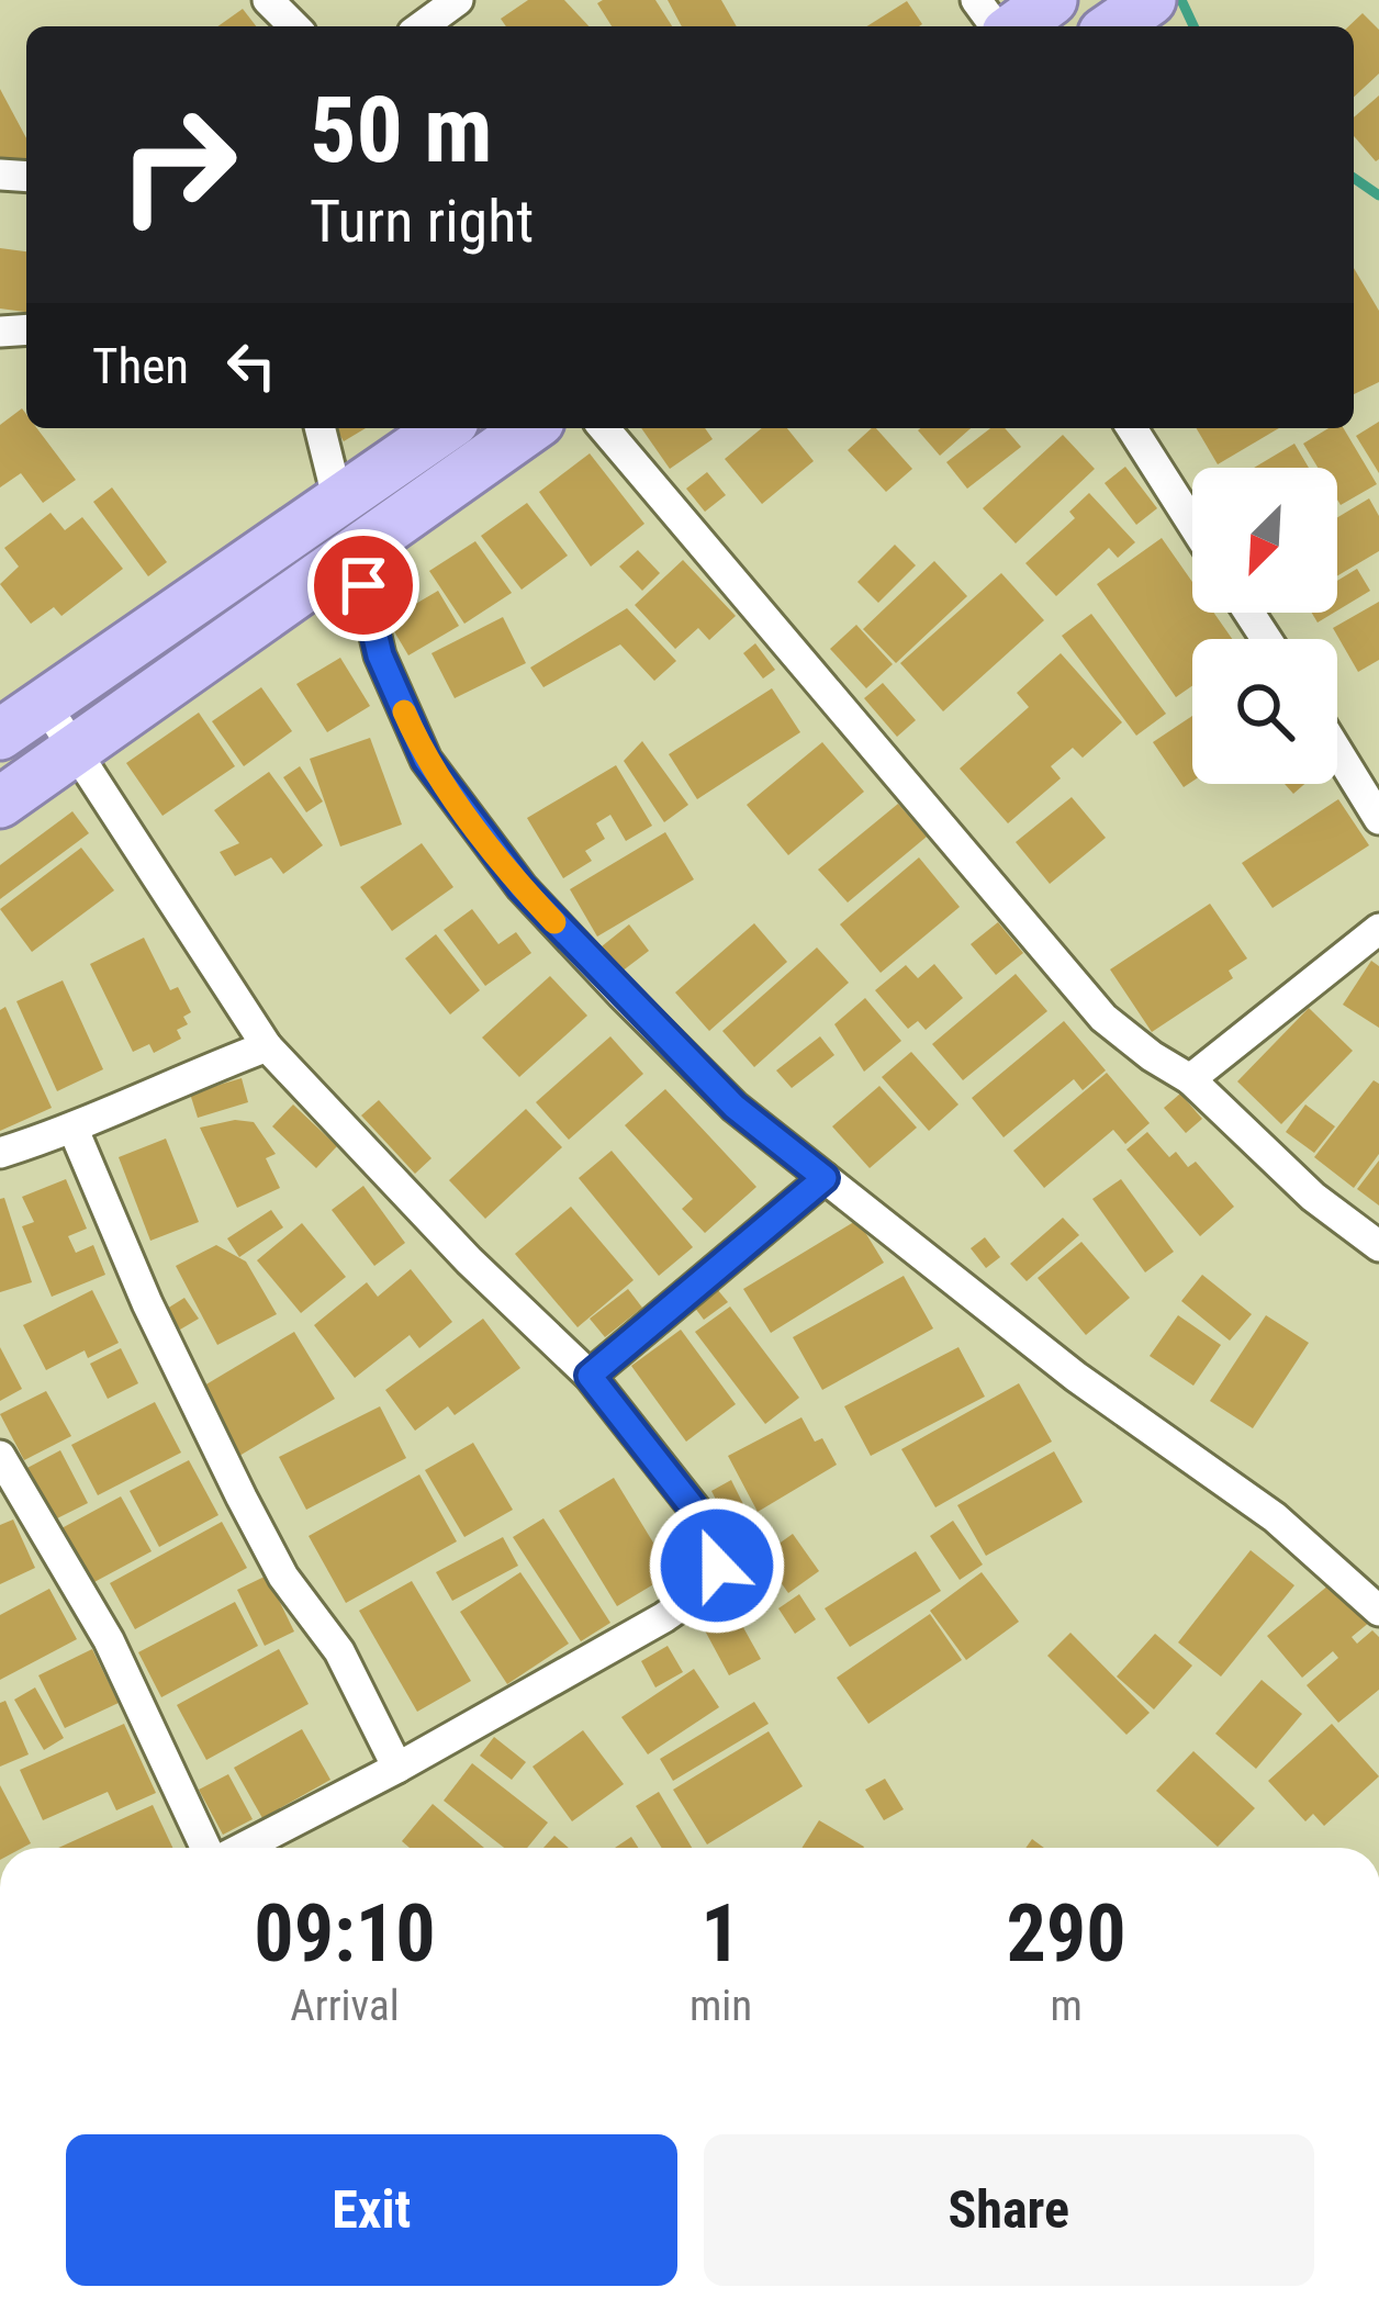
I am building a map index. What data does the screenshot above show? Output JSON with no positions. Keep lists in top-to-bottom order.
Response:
{
  "north": "bottom left",
  "page": {
    "turn": ["50 m", "Turn right"],
    "then": "Then",
    "eta": [
      "09:10",
      "Arrival",
      "1",
      "min",
      "290",
      "m"
    ],
    "buttons": ["Exit", "Share"]
  }
}
